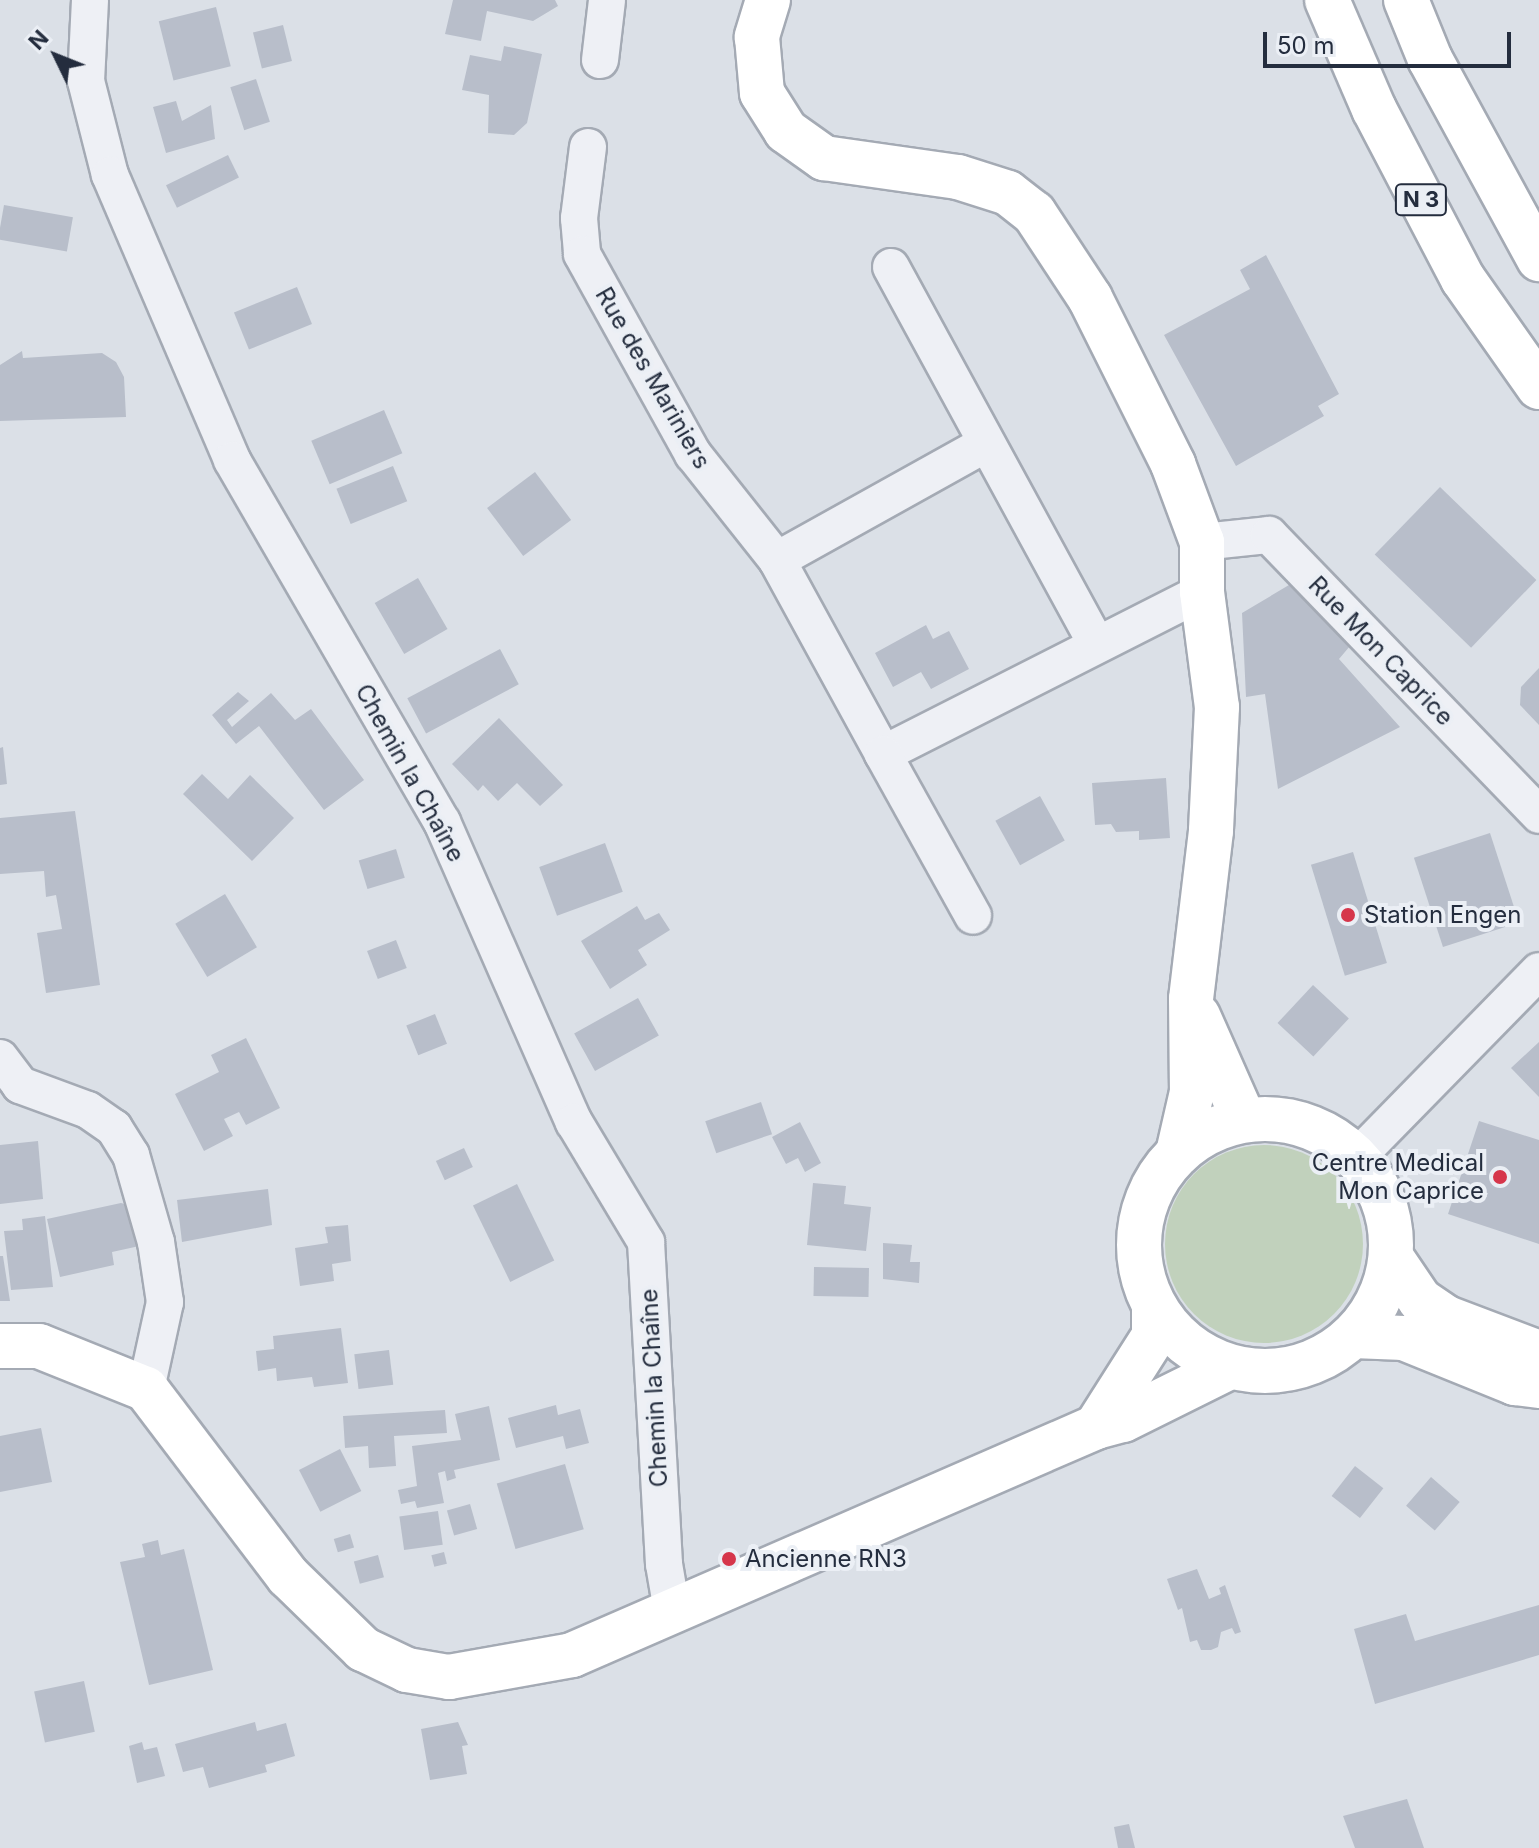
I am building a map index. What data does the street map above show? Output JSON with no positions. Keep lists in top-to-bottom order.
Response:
{
  "streets": {
    "main road": ["N 3"],
    "street": ["Rue des Mariniers", "Rue Mon Caprice", "Chemin la Chaîne"]
  },
  "places": ["Station Engen", "Centre Medical Mon Caprice", "Ancienne RN3"],
  "scale_bar": "50 m",
  "north": "top left"
}
